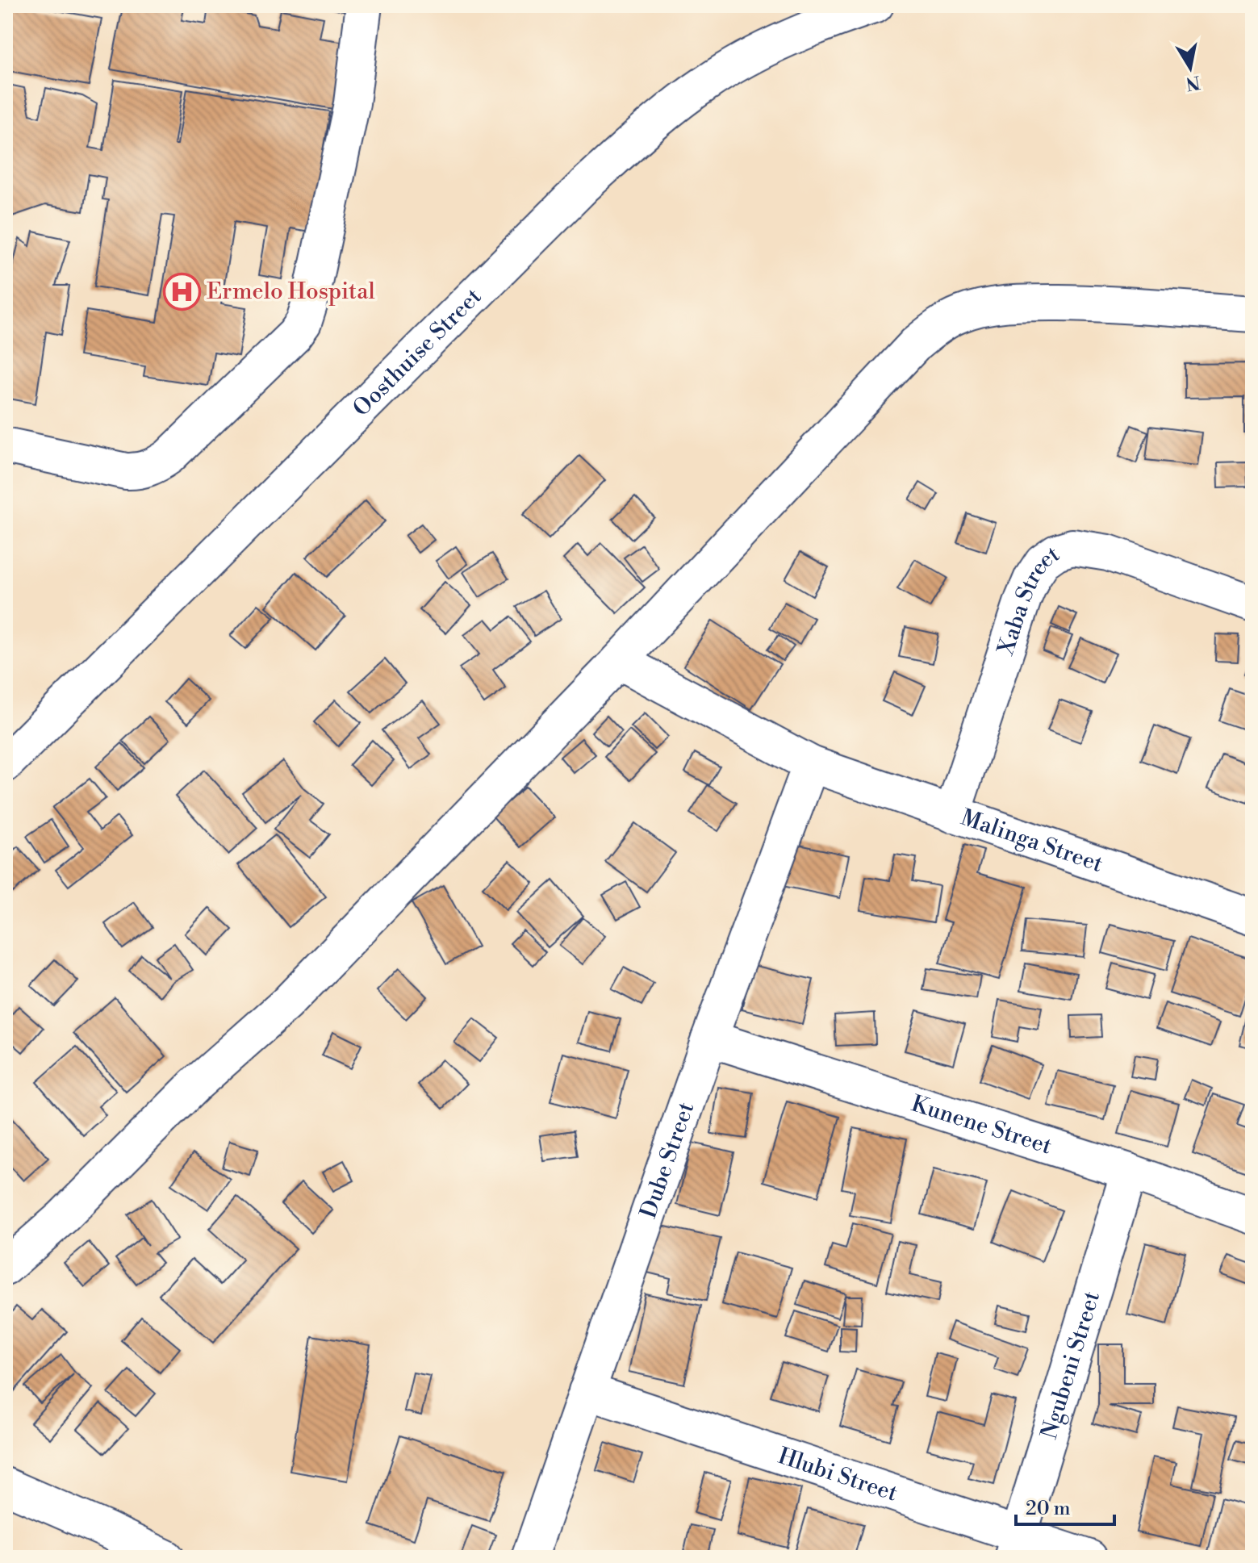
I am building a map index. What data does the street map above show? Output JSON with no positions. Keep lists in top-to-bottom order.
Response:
{
  "streets": {
    "street": [
      "Oosthuise Street",
      "Xaba Street",
      "Malinga Street",
      "Kunene Street",
      "Dube Street",
      "Ngubeni Street",
      "Hlubi Street"
    ]
  },
  "crossings": [
    ["Xaba Street", "Malinga Street"],
    ["Malinga Street", "Dube Street"],
    ["Kunene Street", "Dube Street"],
    ["Kunene Street", "Ngubeni Street"],
    ["Dube Street", "Hlubi Street"],
    ["Ngubeni Street", "Hlubi Street"]
  ],
  "places": {
    "hospital": ["Ermelo Hospital"]
  },
  "scale_bar": "20 m",
  "north": "bottom"
}
